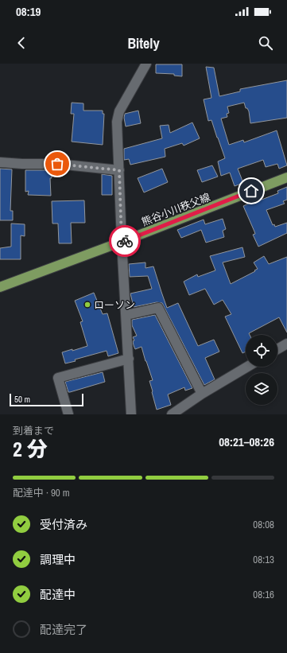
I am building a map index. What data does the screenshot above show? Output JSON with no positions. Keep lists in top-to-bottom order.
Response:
{
  "streets": {
    "main road": ["熊谷小川秩父線"]
  },
  "places": ["ローソン"],
  "scale_bar": "50 m",
  "page": {
    "status": "08:19",
    "header": "Bitely",
    "scale": "50 m",
    "heading": ["2 分", "到着まで", "08:21–08:26"],
    "bar": "配達中 · 90 m",
    "list": [
      ["受付済み", "08:08"],
      ["調理中", "08:13"],
      ["配達中", "08:16"],
      "配達完了"
    ]
  }
}
